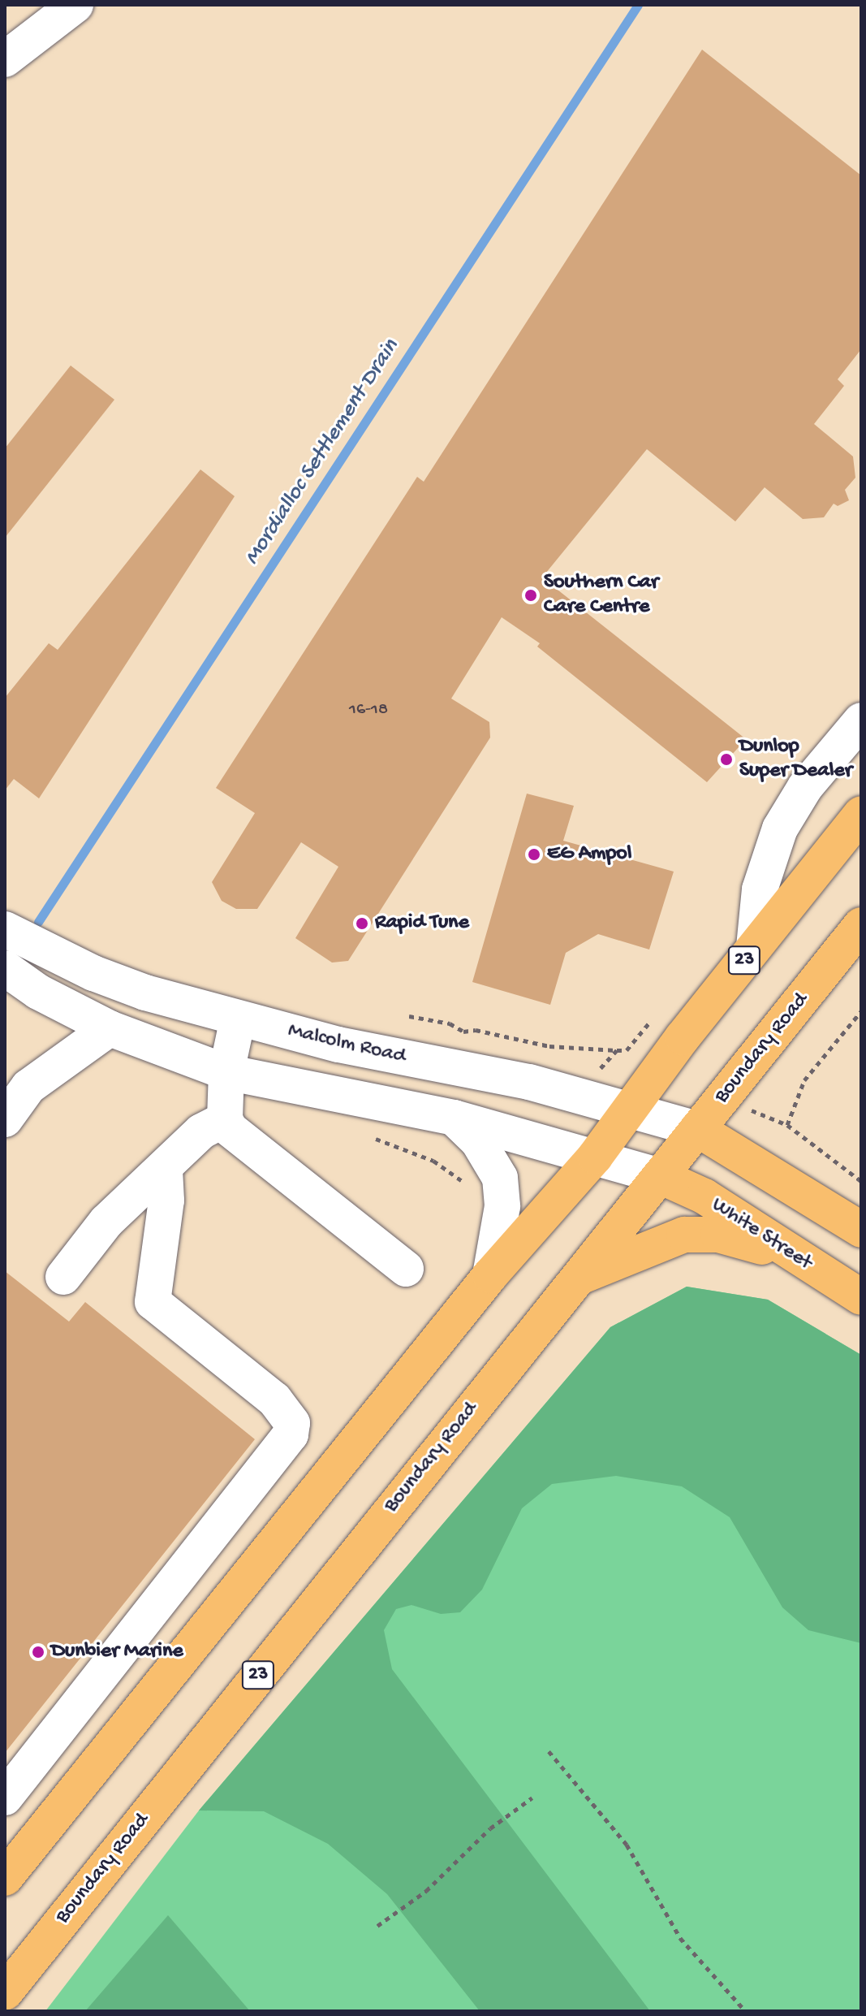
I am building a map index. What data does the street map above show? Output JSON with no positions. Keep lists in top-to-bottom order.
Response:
{
  "streets": {
    "main road": ["23", "Boundary Road", "White Street"],
    "street": ["Malcolm Road"]
  },
  "crossings": [
    ["23", "Malcolm Road"],
    ["Malcolm Road", "Boundary Road"],
    ["Boundary Road", "White Street"]
  ],
  "water": ["Mordialloc Settlement Drain"],
  "places": [
    "Southern Car Care Centre",
    "Dunlop Super Dealer",
    "EG Ampol",
    "Rapid Tune",
    "Dunbier Marine"
  ],
  "house_numbers": ["16-18"]
}
